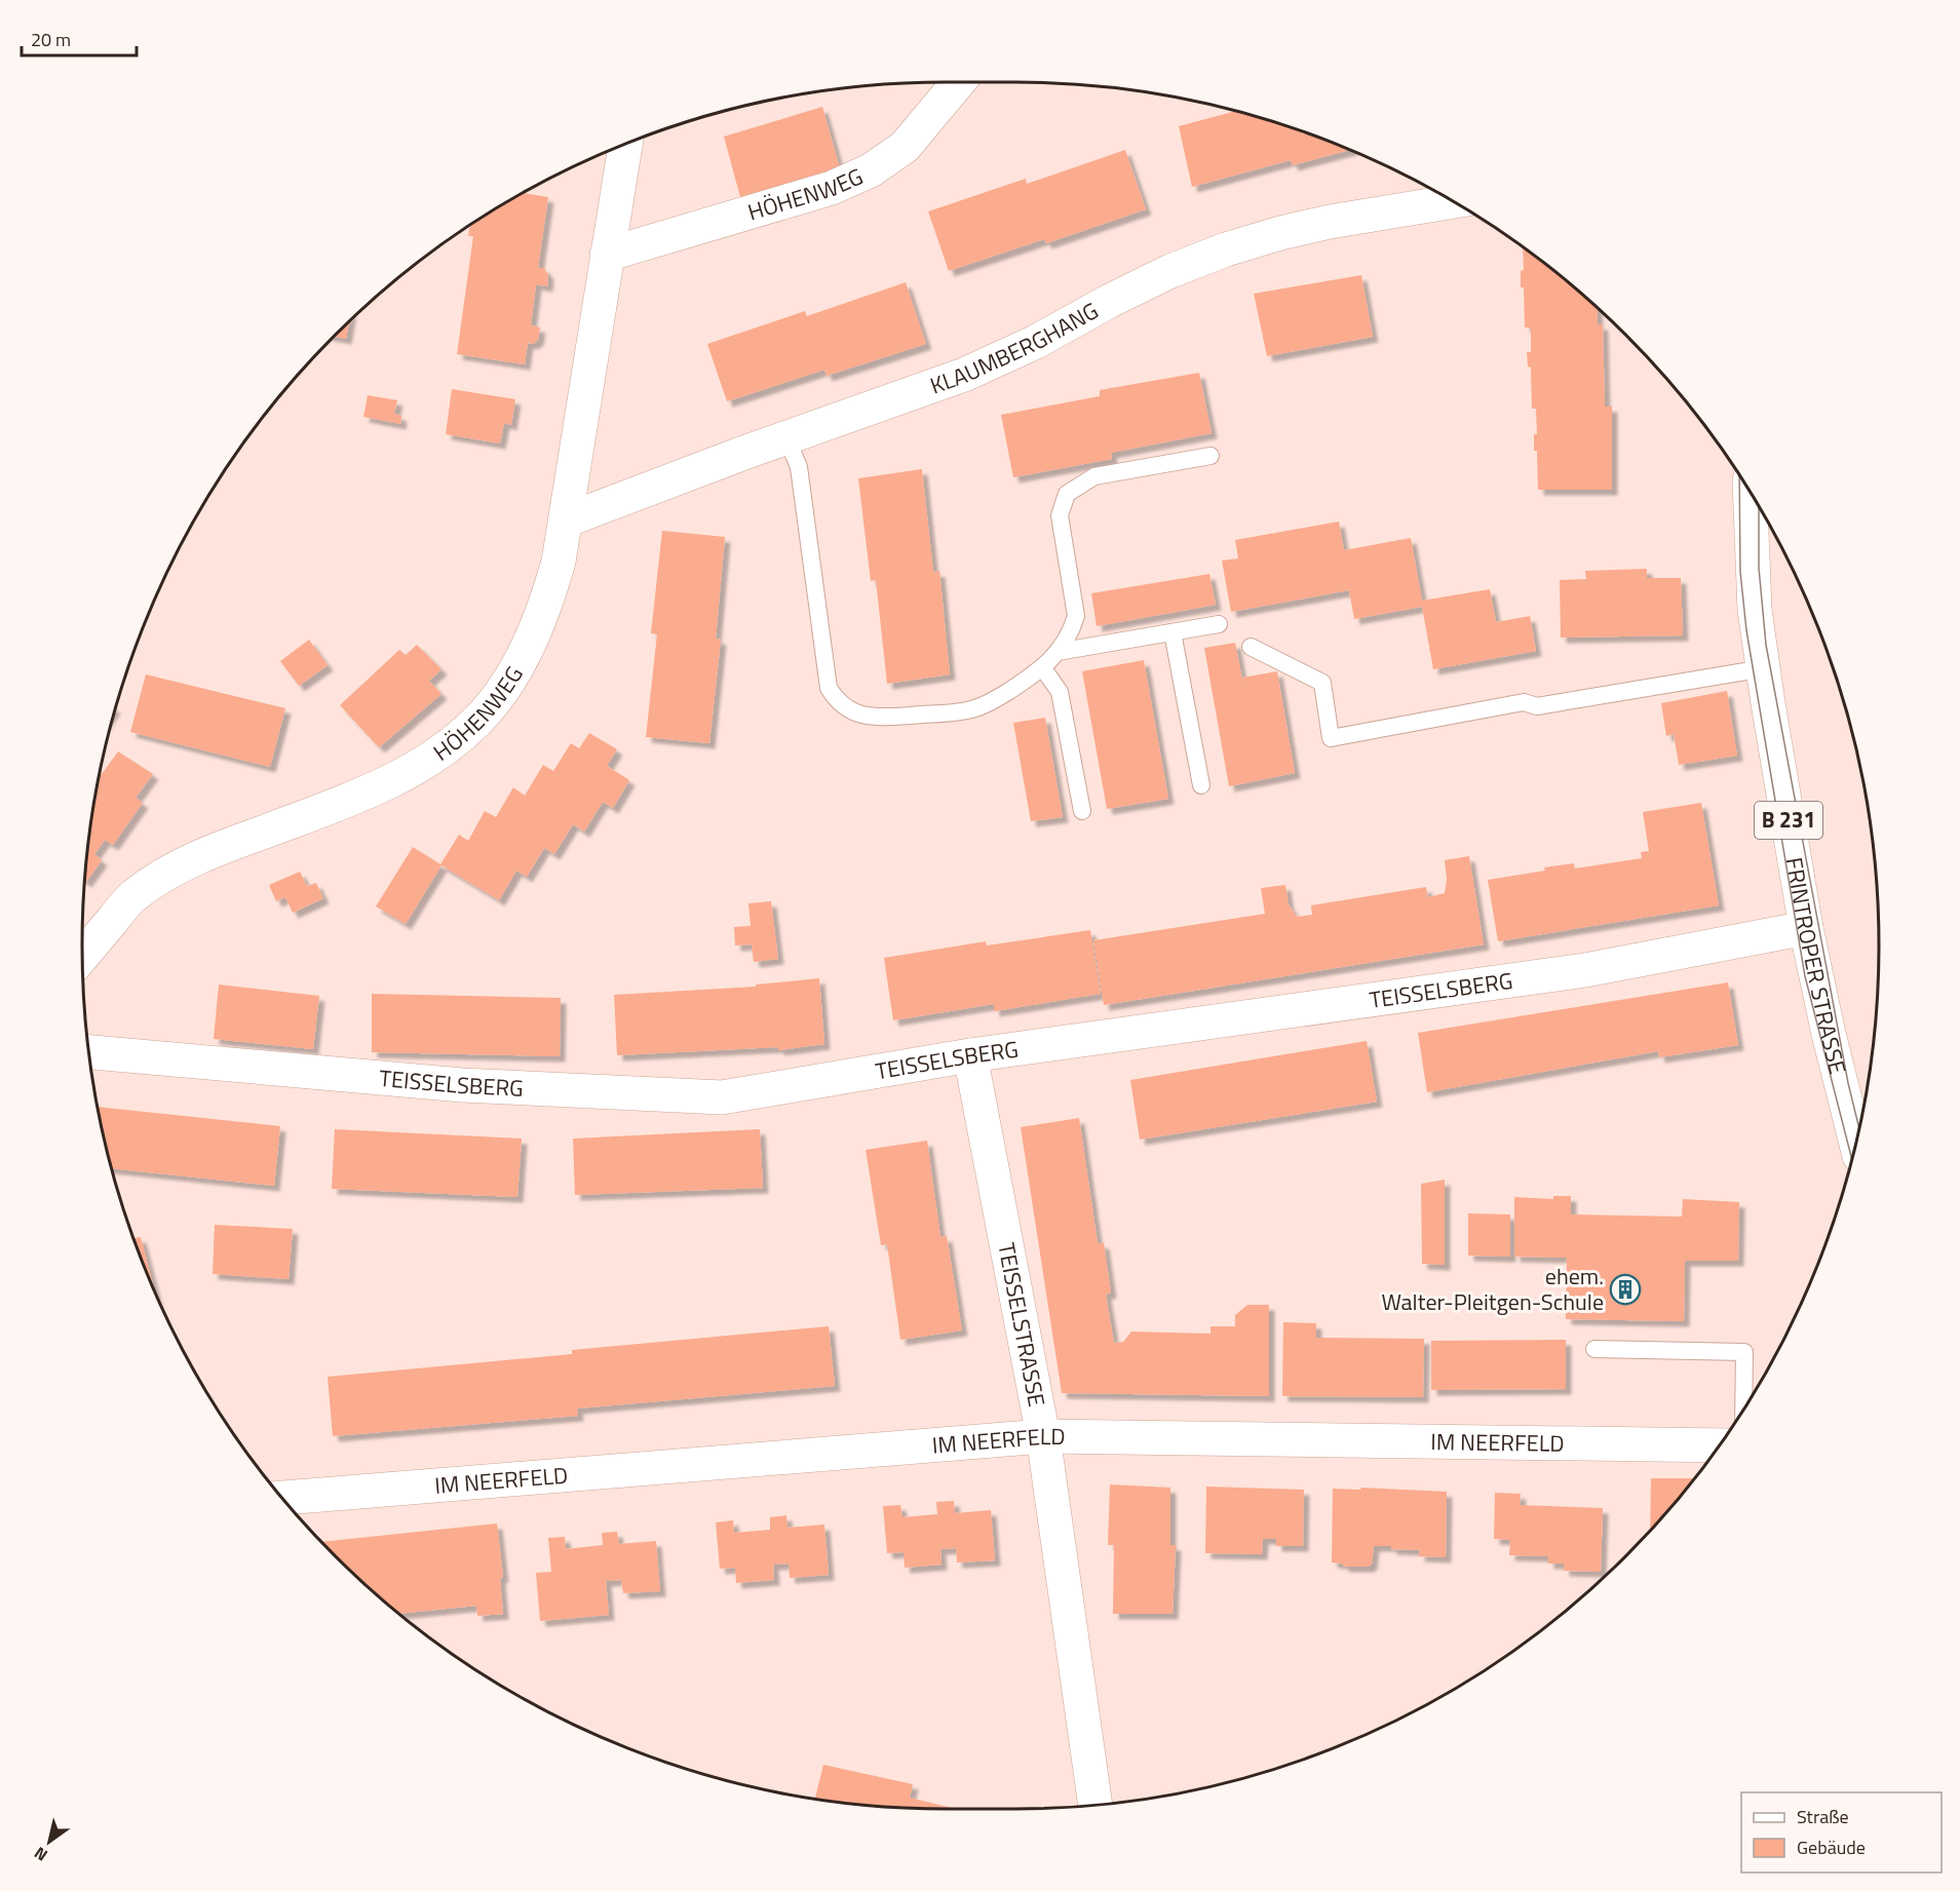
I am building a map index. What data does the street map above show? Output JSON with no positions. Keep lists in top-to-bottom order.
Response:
{
  "streets": {
    "street": [
      "HÖHENWEG",
      "KLAUMBERGHANG",
      "B 231",
      "FRINTROPER STRASSE",
      "TEISSELSBERG",
      "TEISSELSTRASSE",
      "IM NEERFELD"
    ]
  },
  "crossings": [
    ["HÖHENWEG", "KLAUMBERGHANG"],
    ["FRINTROPER STRASSE", "TEISSELSBERG"],
    ["TEISSELSBERG", "TEISSELSTRASSE"],
    ["TEISSELSTRASSE", "IM NEERFELD"]
  ],
  "places": {
    "building": ["ehem. Walter-Pleitgen-Schule"]
  },
  "legend": ["Straße", "Gebäude"],
  "scale_bar": "20 m",
  "north": "bottom left"
}
